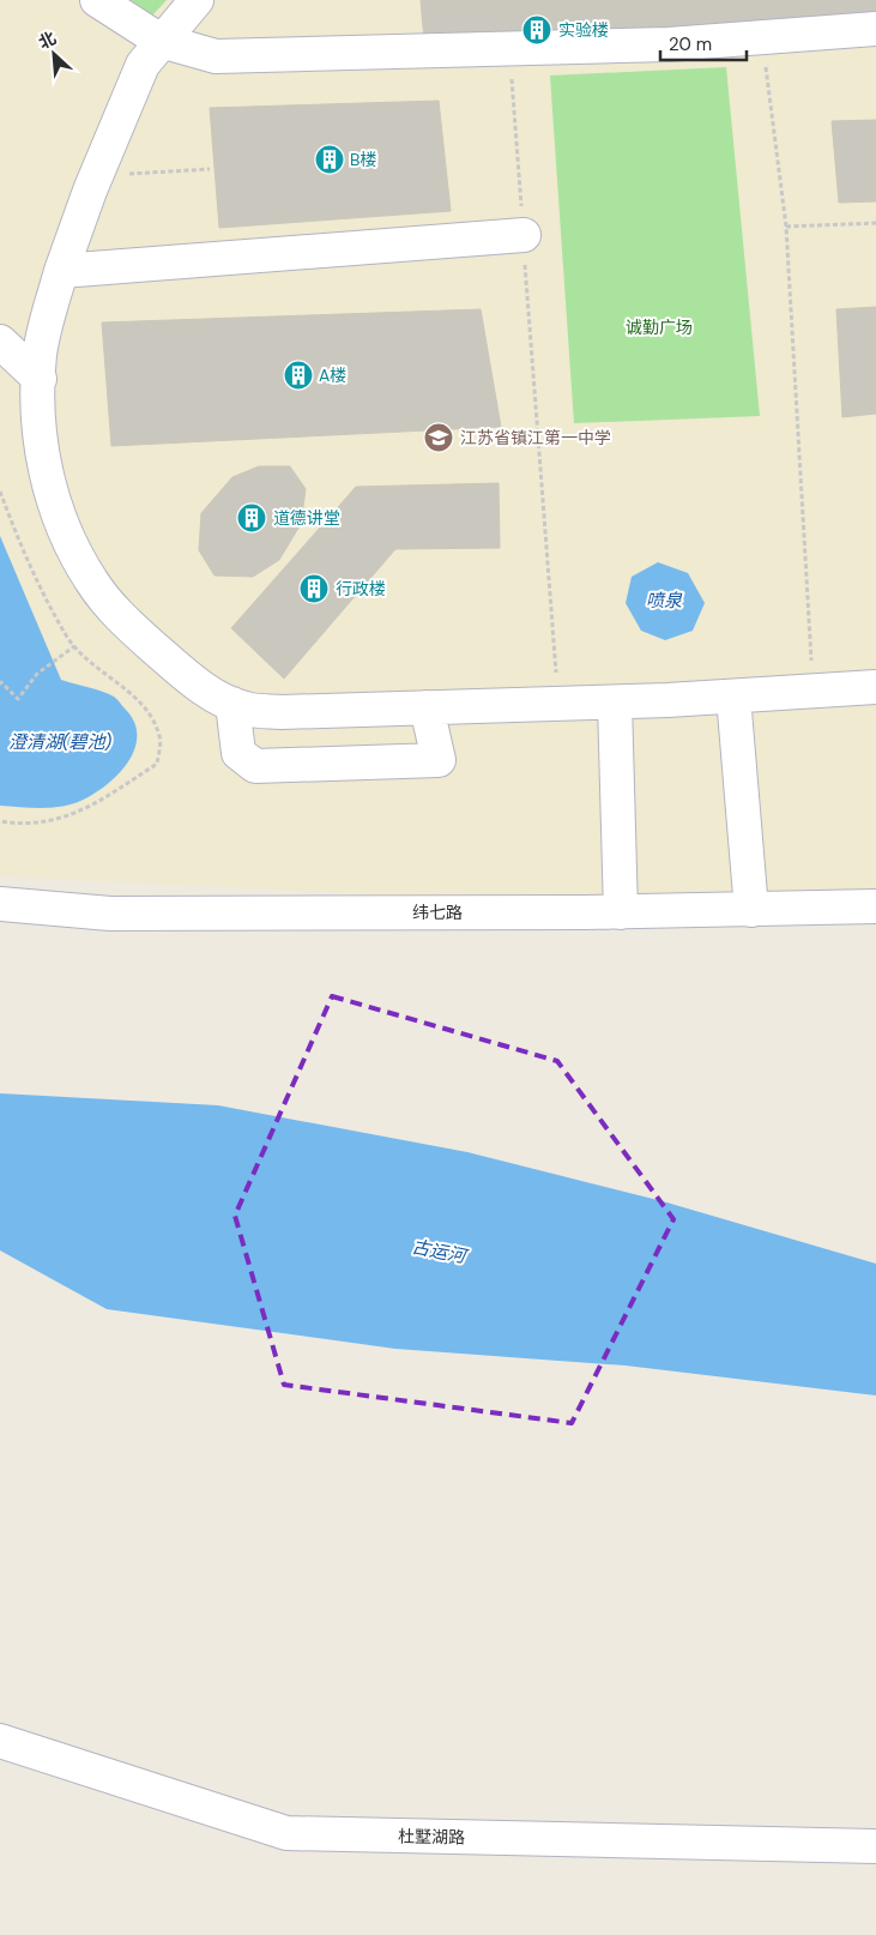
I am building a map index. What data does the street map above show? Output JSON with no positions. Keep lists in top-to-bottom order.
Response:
{
  "streets": {
    "street": ["纬七路", "杜墅湖路"]
  },
  "water": ["喷泉", "澄清湖(碧池)", "古运河"],
  "parks": ["诚勤广场"],
  "places": {
    "building": [
      "实验楼",
      "B楼",
      "A楼",
      "道德讲堂",
      "行政楼"
    ],
    "school or university": ["江苏省镇江第一中学"]
  },
  "scale_bar": "20 m",
  "north": "top left"
}
